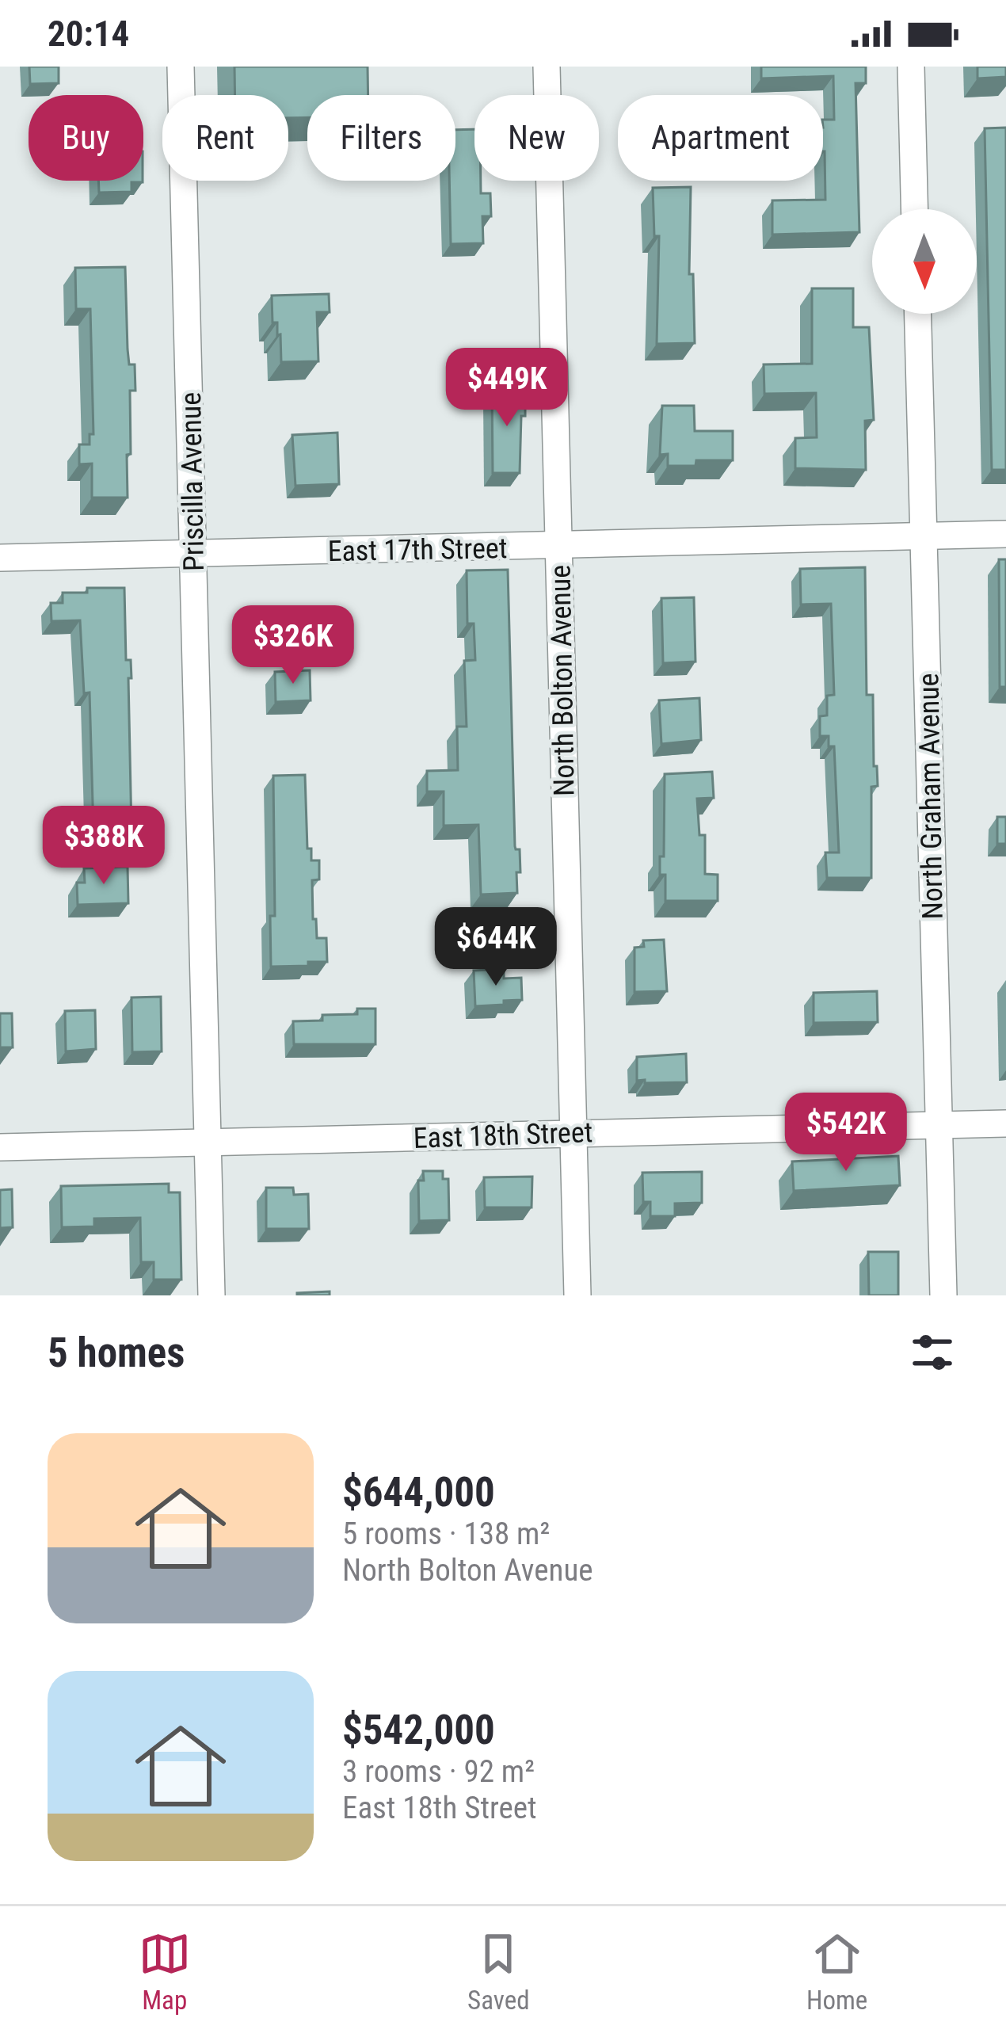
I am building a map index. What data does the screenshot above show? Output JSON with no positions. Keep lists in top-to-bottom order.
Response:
{
  "streets": {
    "street": [
      "Priscilla Avenue",
      "East 17th Street",
      "North Bolton Avenue",
      "North Graham Avenue",
      "East 18th Street"
    ]
  },
  "crossings": [
    ["Priscilla Avenue", "East 17th Street"],
    ["Priscilla Avenue", "East 18th Street"],
    ["East 17th Street", "North Bolton Avenue"],
    ["East 17th Street", "North Graham Avenue"],
    ["North Bolton Avenue", "East 18th Street"],
    ["North Graham Avenue", "East 18th Street"]
  ],
  "north": "bottom",
  "page": {
    "status": "20:14",
    "chip": [
      "Buy",
      "Rent",
      "Filters",
      "New",
      "Apartment"
    ],
    "price": [
      "$449K",
      "$326K",
      "$388K",
      "$644K",
      "$542K"
    ],
    "heading": "5 homes",
    "list": [
      {
        "name": "$644,000",
        "note": "5 rooms · 138 m² · North Bolton Avenue"
      },
      {
        "name": "$542,000",
        "note": "3 rooms · 92 m² · East 18th Street"
      }
    ],
    "tabs": ["Map", "Saved", "Home"]
  }
}
